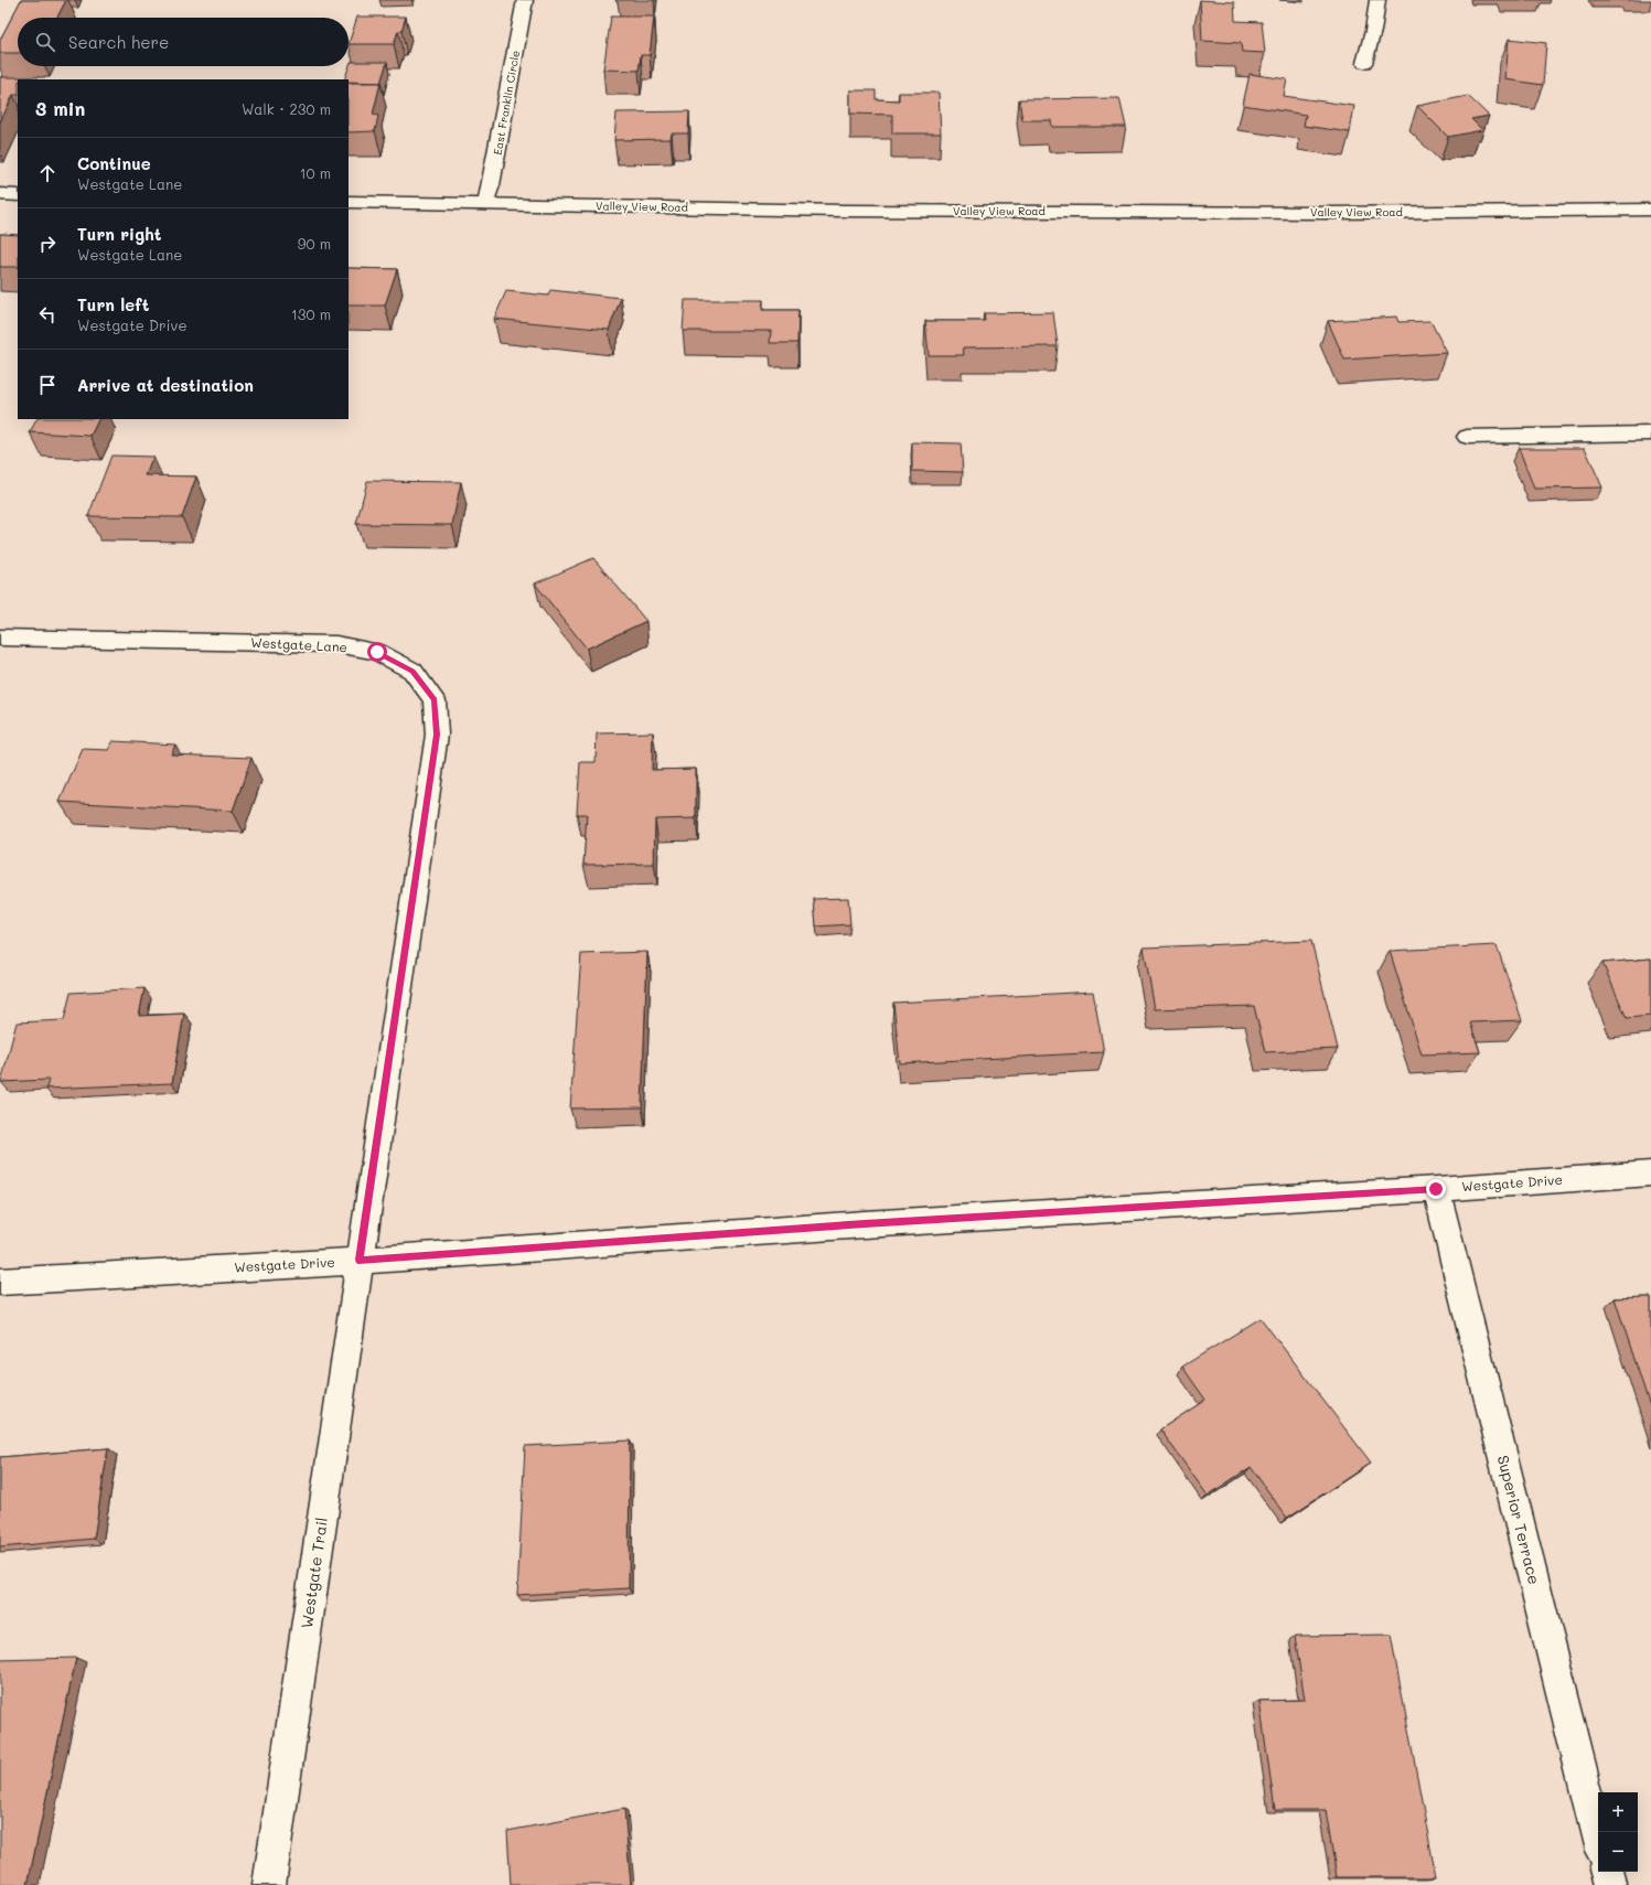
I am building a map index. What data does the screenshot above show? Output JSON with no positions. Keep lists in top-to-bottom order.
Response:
{
  "streets": {
    "street": [
      "East Franklin Circle",
      "Valley View Road",
      "Westgate Lane",
      "Westgate Drive",
      "Superior Terrace",
      "Westgate Trail"
    ]
  },
  "crossings": [
    ["East Franklin Circle", "Valley View Road"],
    ["Westgate Lane", "Westgate Drive"],
    ["Westgate Lane", "Westgate Trail"],
    ["Westgate Drive", "Superior Terrace"],
    ["Westgate Drive", "Westgate Trail"]
  ],
  "page": {
    "search": "Search here",
    "heading": ["3 min", "Walk · 230 m"],
    "list": [
      ["Continue", "Westgate Lane", "10 m"],
      ["Turn right", "Westgate Lane", "90 m"],
      ["Turn left", "Westgate Drive", "130 m"],
      "Arrive at destination"
    ],
    "map_buttons": ["+", "−"]
  }
}
